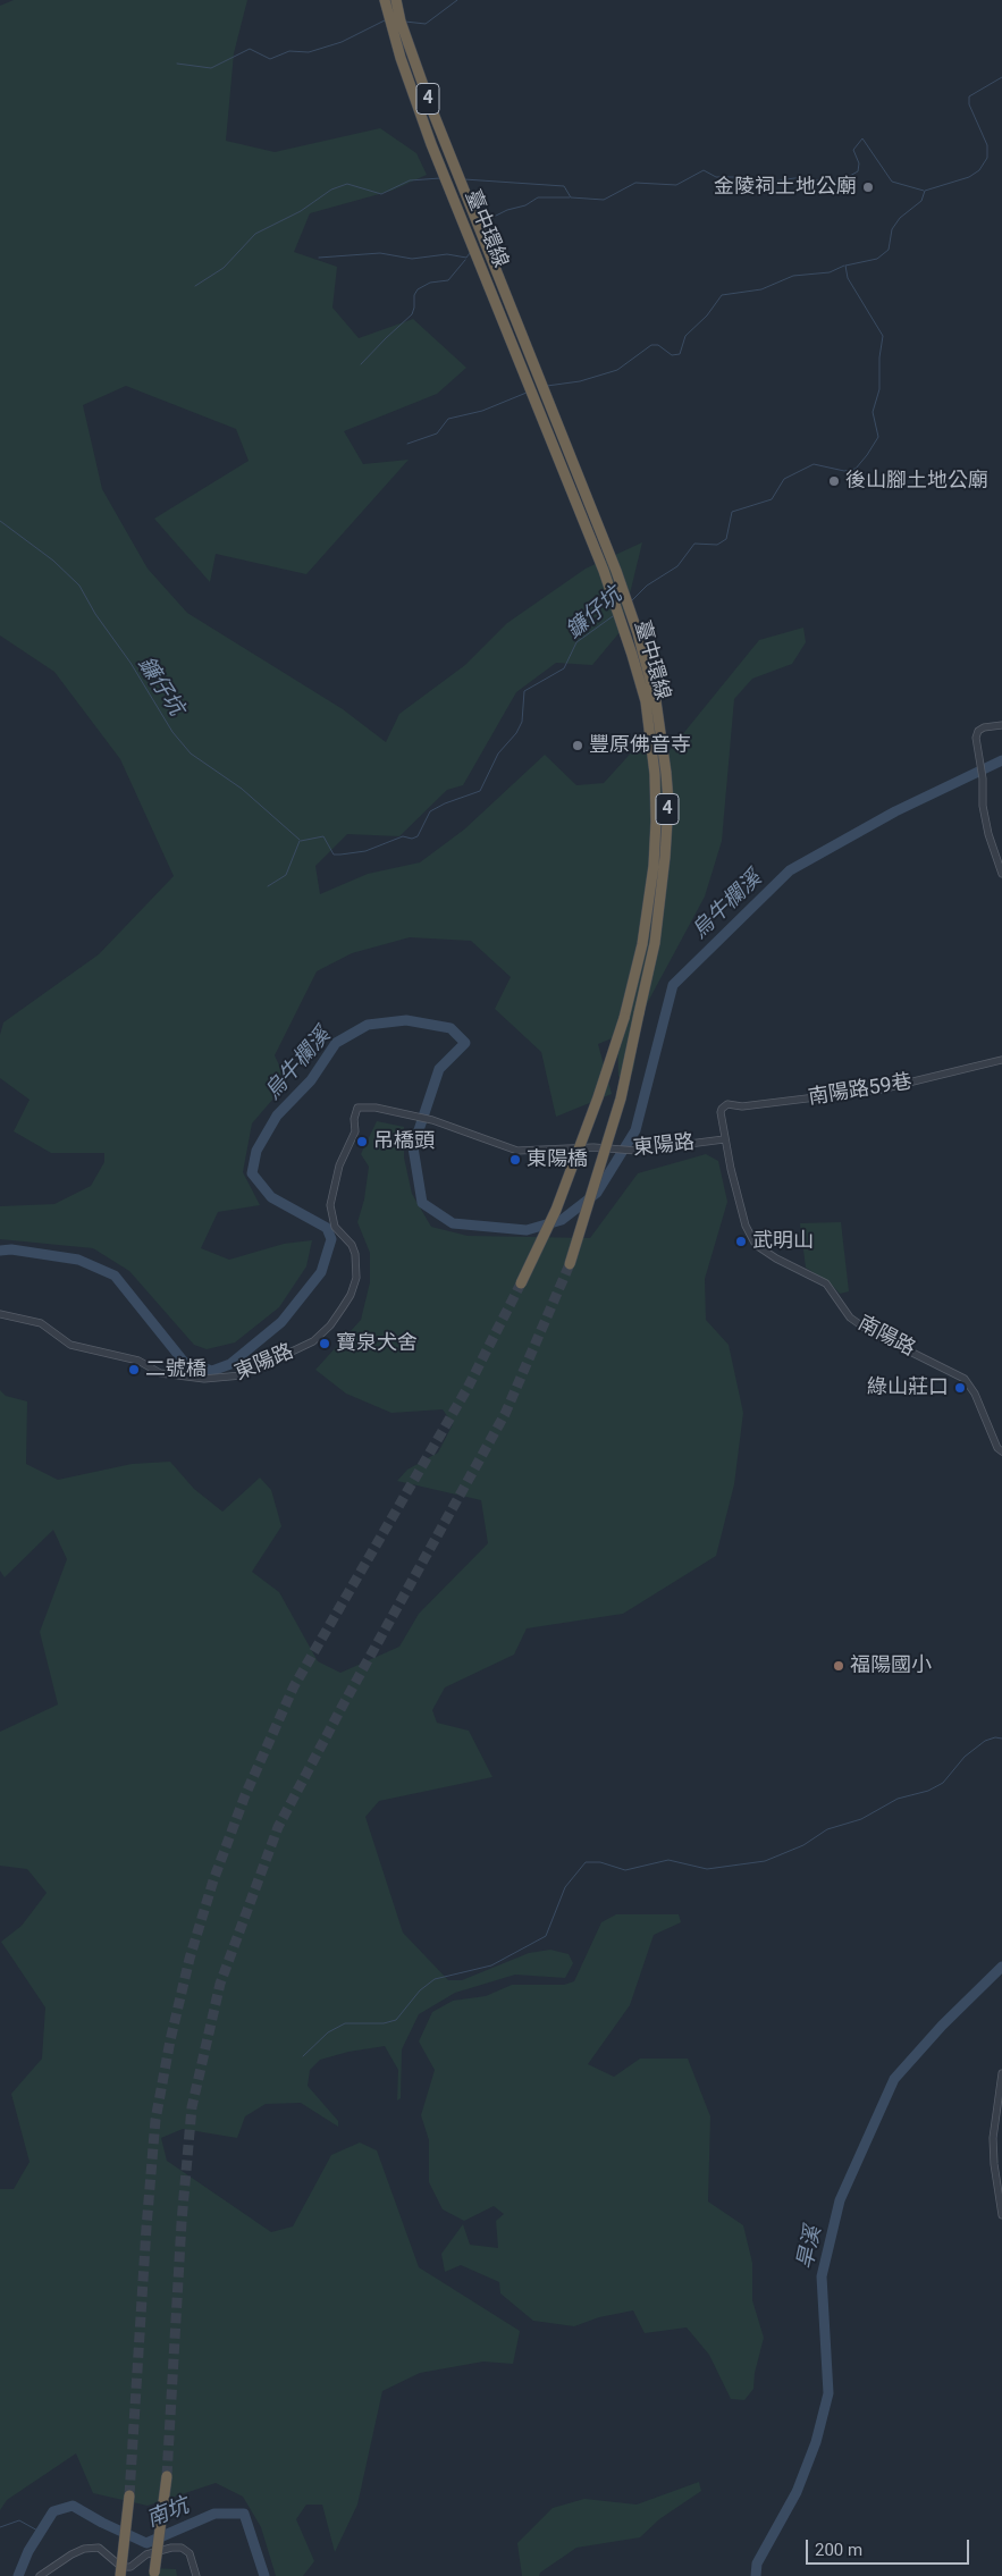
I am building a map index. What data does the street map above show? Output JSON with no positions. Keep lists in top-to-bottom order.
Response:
{
  "streets": {
    "highway": ["4", "臺中環線"],
    "street": ["南陽路59巷", "東陽路", "南陽路"]
  },
  "crossings": [
    ["南陽路59巷", "南陽路"],
    ["東陽路", "南陽路"]
  ],
  "water": [
    "鐮仔坑",
    "烏牛欄溪",
    "旱溪",
    "南坑"
  ],
  "places": [
    "金陵祠土地公廟",
    "後山腳土地公廟",
    "豐原佛音寺",
    "吊橋頭",
    "東陽橋",
    "武明山",
    "寶泉犬舍",
    "二號橋",
    "綠山莊口",
    "福陽國小"
  ],
  "scale_bar": "200 m"
}
